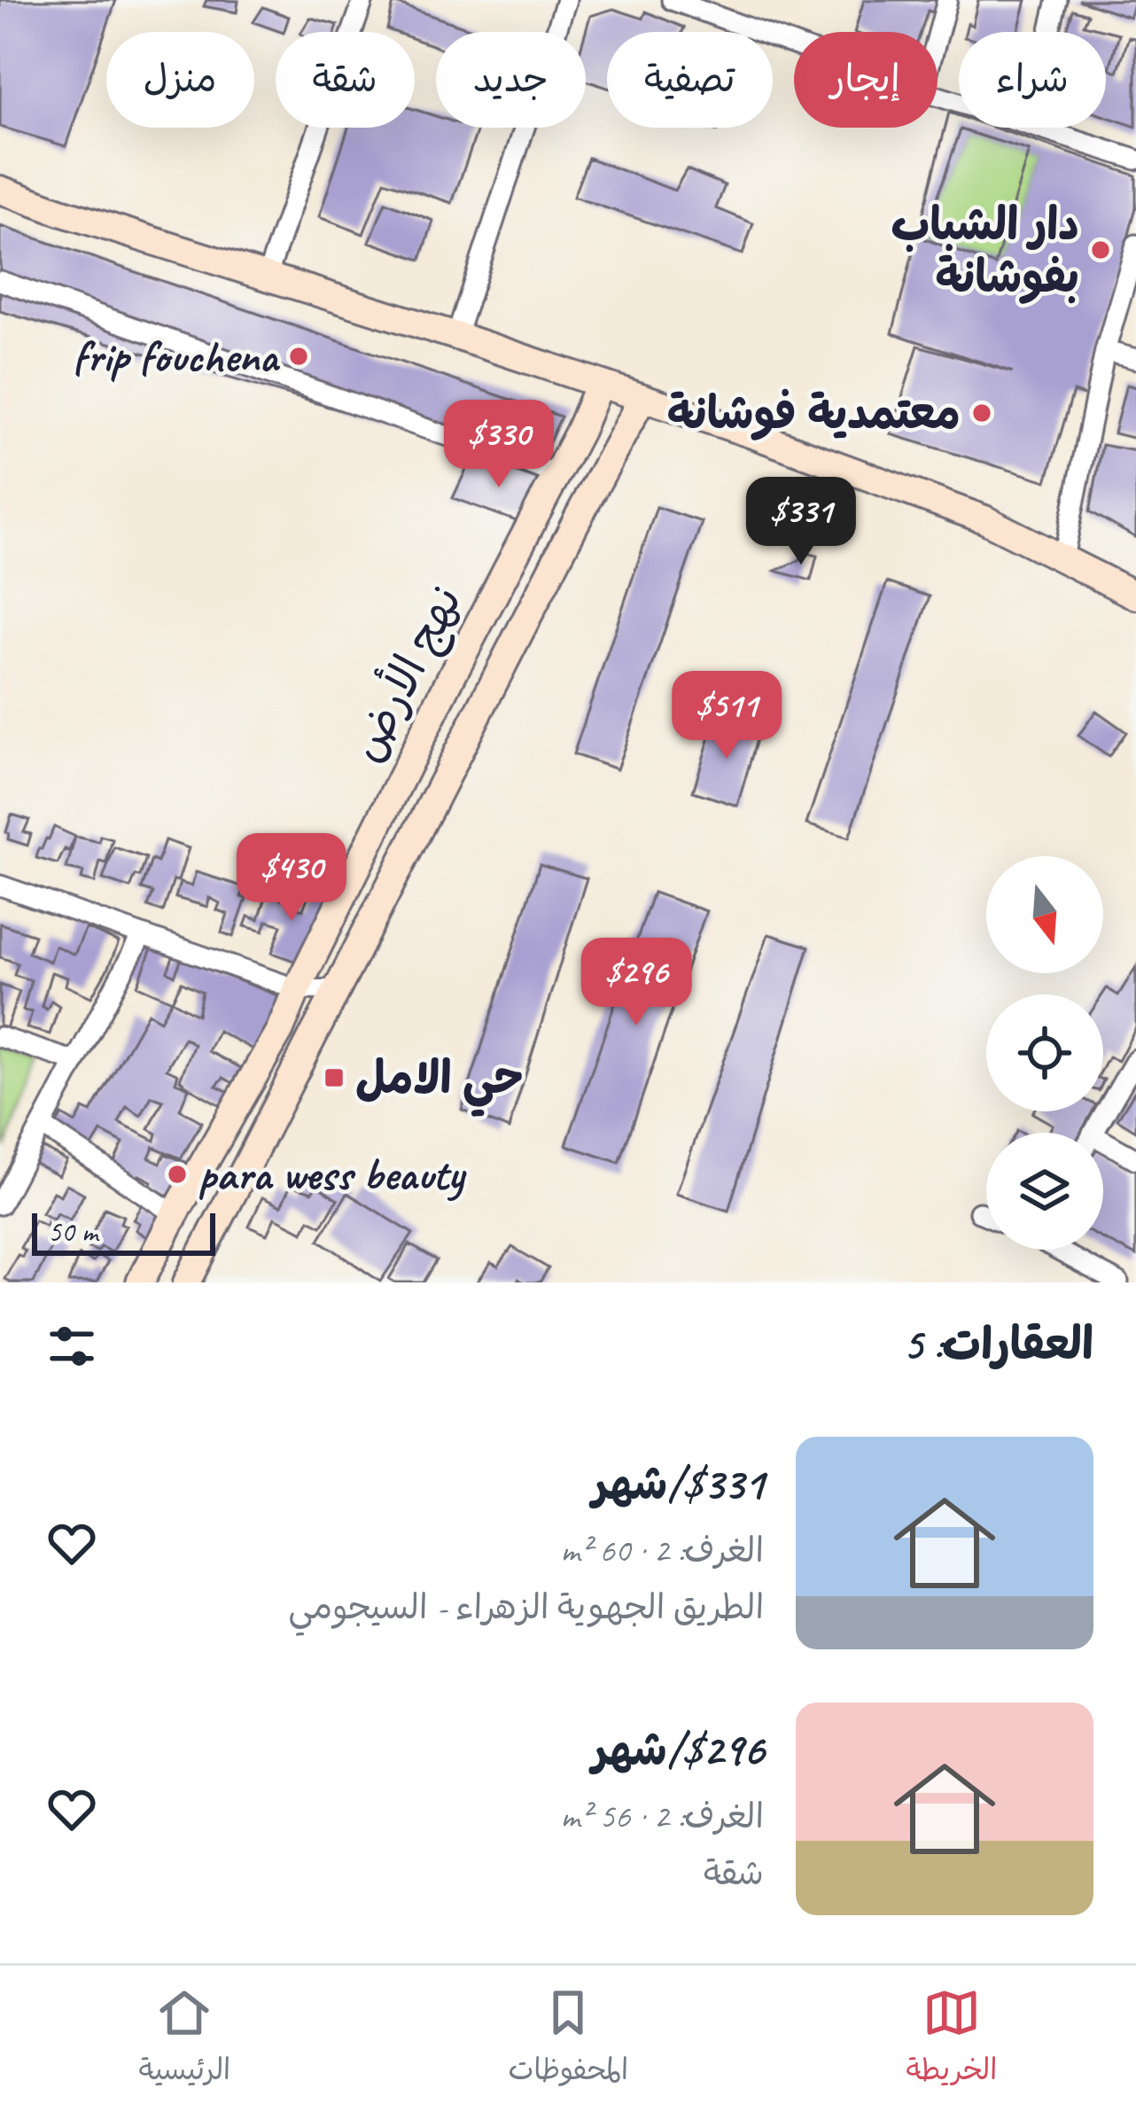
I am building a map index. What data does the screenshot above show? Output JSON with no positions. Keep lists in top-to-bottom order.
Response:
{
  "streets": {
    "street": ["نهج الأرض"]
  },
  "places": {
    "other": [
      "دار الشباب بفوشانة",
      "frip fouchena",
      "معتمدية فوشانة",
      "para wess beauty"
    ],
    "transit": ["حي الامل"]
  },
  "scale_bar": "50 m",
  "north": "bottom",
  "page": {
    "chip": [
      "شراء",
      "إيجار",
      "تصفية",
      "جديد",
      "شقة",
      "منزل"
    ],
    "price": [
      "$330",
      "$331",
      "$511",
      "$430",
      "$296"
    ],
    "scale": "50 m",
    "heading": "العقارات: 5",
    "list": [
      {
        "name": "$331/شهر",
        "note": "الغرف: 2 · 60 m² · الطريق الجهوية الزهراء - السيجومي"
      },
      {
        "name": "$296/شهر",
        "note": "الغرف: 2 · 56 m² · شقة"
      }
    ],
    "tabs": ["الخريطة", "المحفوظات", "الرئيسية"]
  }
}
